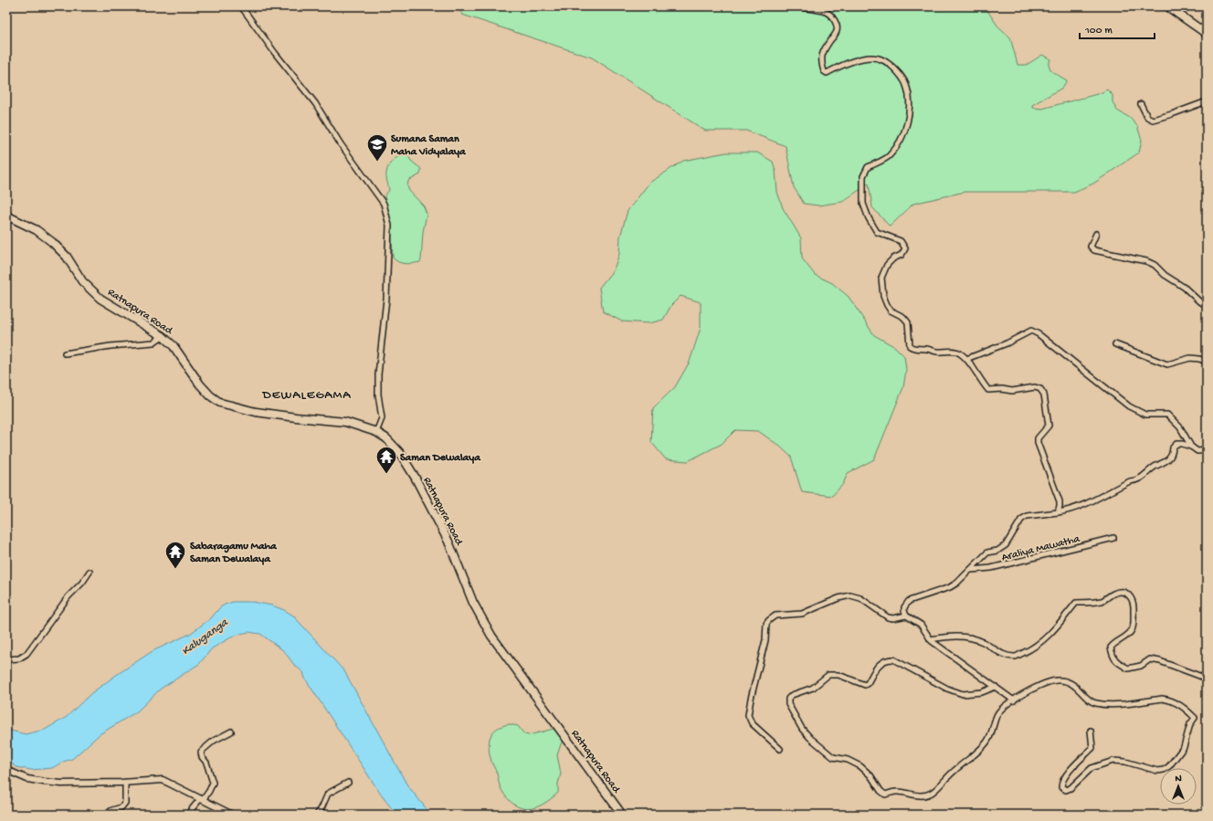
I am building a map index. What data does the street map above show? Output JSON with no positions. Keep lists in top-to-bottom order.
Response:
{
  "streets": {
    "highway": ["Ratnapura Road"],
    "street": ["Araliya Mawatha"]
  },
  "districts": ["DEWALEGAMA"],
  "water": ["Kaluganga"],
  "places": {
    "school or university": ["Sumana Saman Maha Vidyalaya"],
    "temple": ["Saman Dewalaya", "Sabaragamu Maha Saman Dewalaya"]
  },
  "scale_bar": "100 m",
  "north": "top"
}
